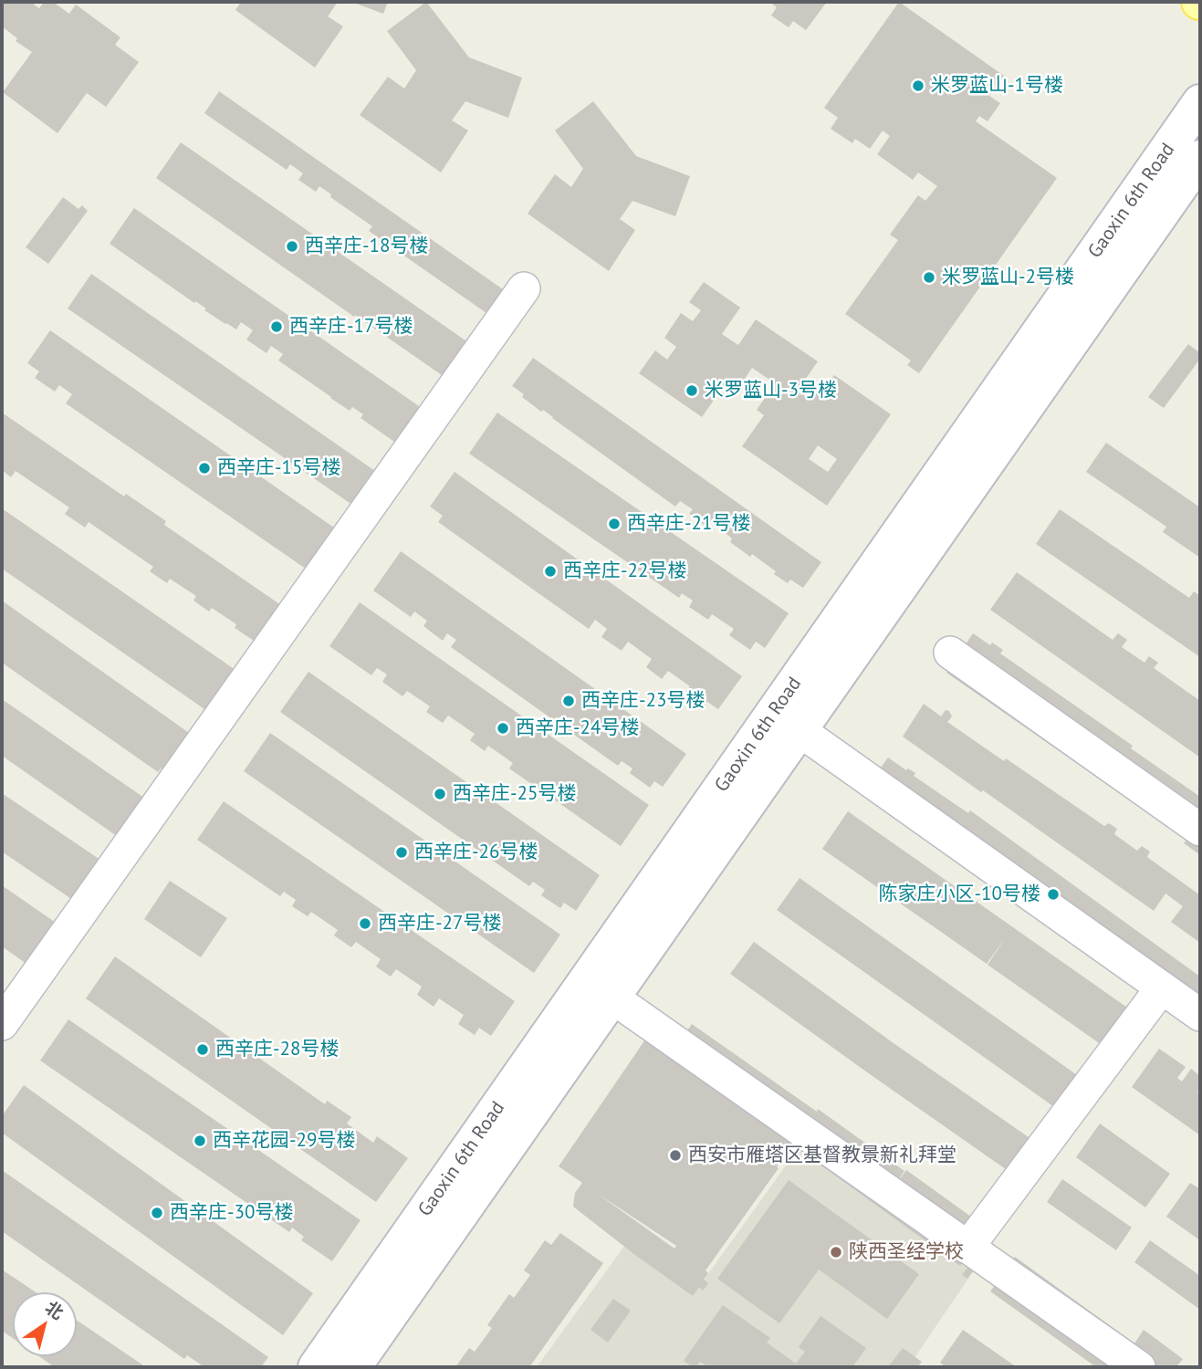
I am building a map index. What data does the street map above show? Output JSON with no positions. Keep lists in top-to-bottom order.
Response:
{
  "streets": {
    "street": ["Gaoxin 6th Road"]
  },
  "places": [
    "米罗蓝山-1号楼",
    "西辛庄-18号楼",
    "米罗蓝山-2号楼",
    "西辛庄-17号楼",
    "米罗蓝山-3号楼",
    "西辛庄-15号楼",
    "西辛庄-21号楼",
    "西辛庄-22号楼",
    "西辛庄-23号楼",
    "西辛庄-24号楼",
    "西辛庄-25号楼",
    "西辛庄-26号楼",
    "陈家庄小区-10号楼",
    "西辛庄-27号楼",
    "西辛庄-28号楼",
    "西辛花园-29号楼",
    "西安市雁塔区基督教景新礼拜堂",
    "西辛庄-30号楼",
    "陕西圣经学校"
  ],
  "north": "top right"
}
